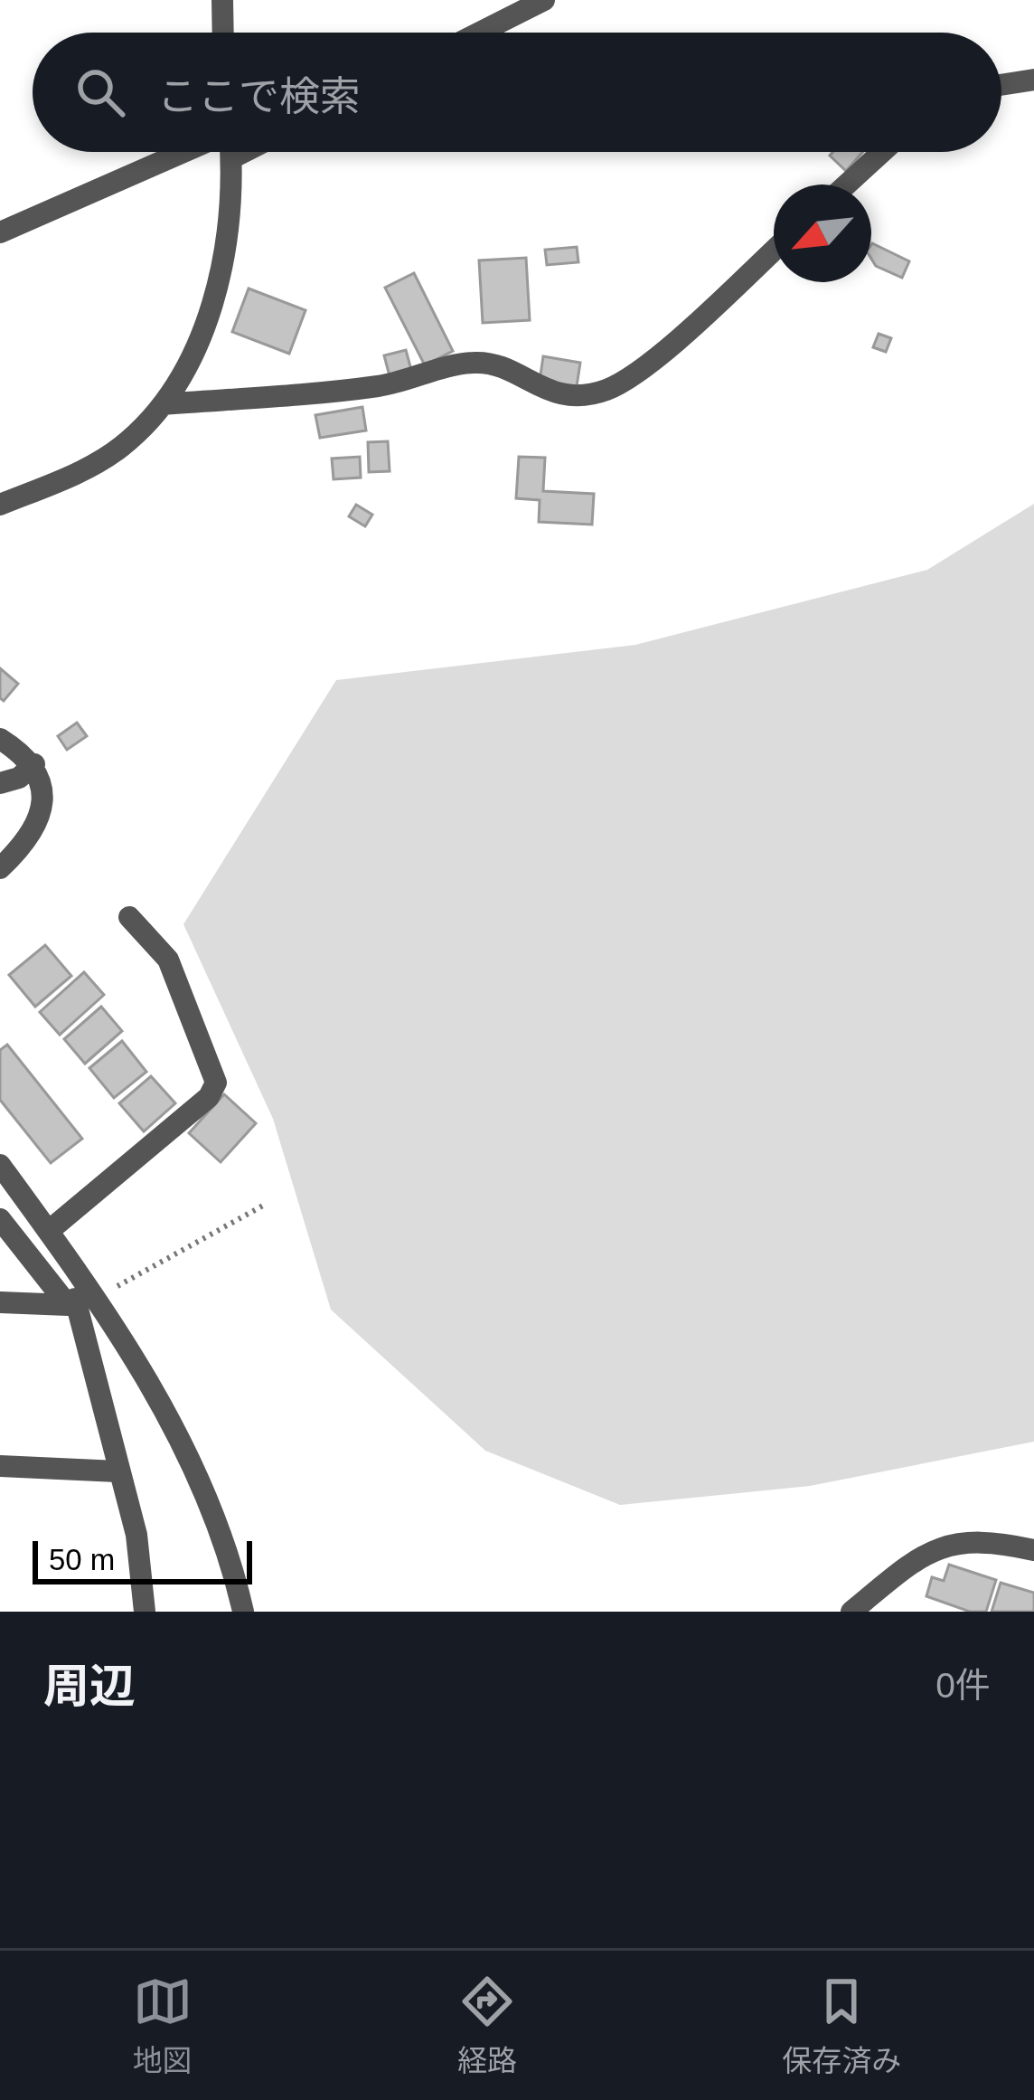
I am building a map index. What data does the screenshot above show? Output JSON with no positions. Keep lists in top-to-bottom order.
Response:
{
  "scale_bar": "50 m",
  "north": "bottom left",
  "page": {
    "search": "ここで検索",
    "scale": "50 m",
    "heading": ["周辺", "0件"],
    "nav": ["地図", "経路", "保存済み"]
  }
}
